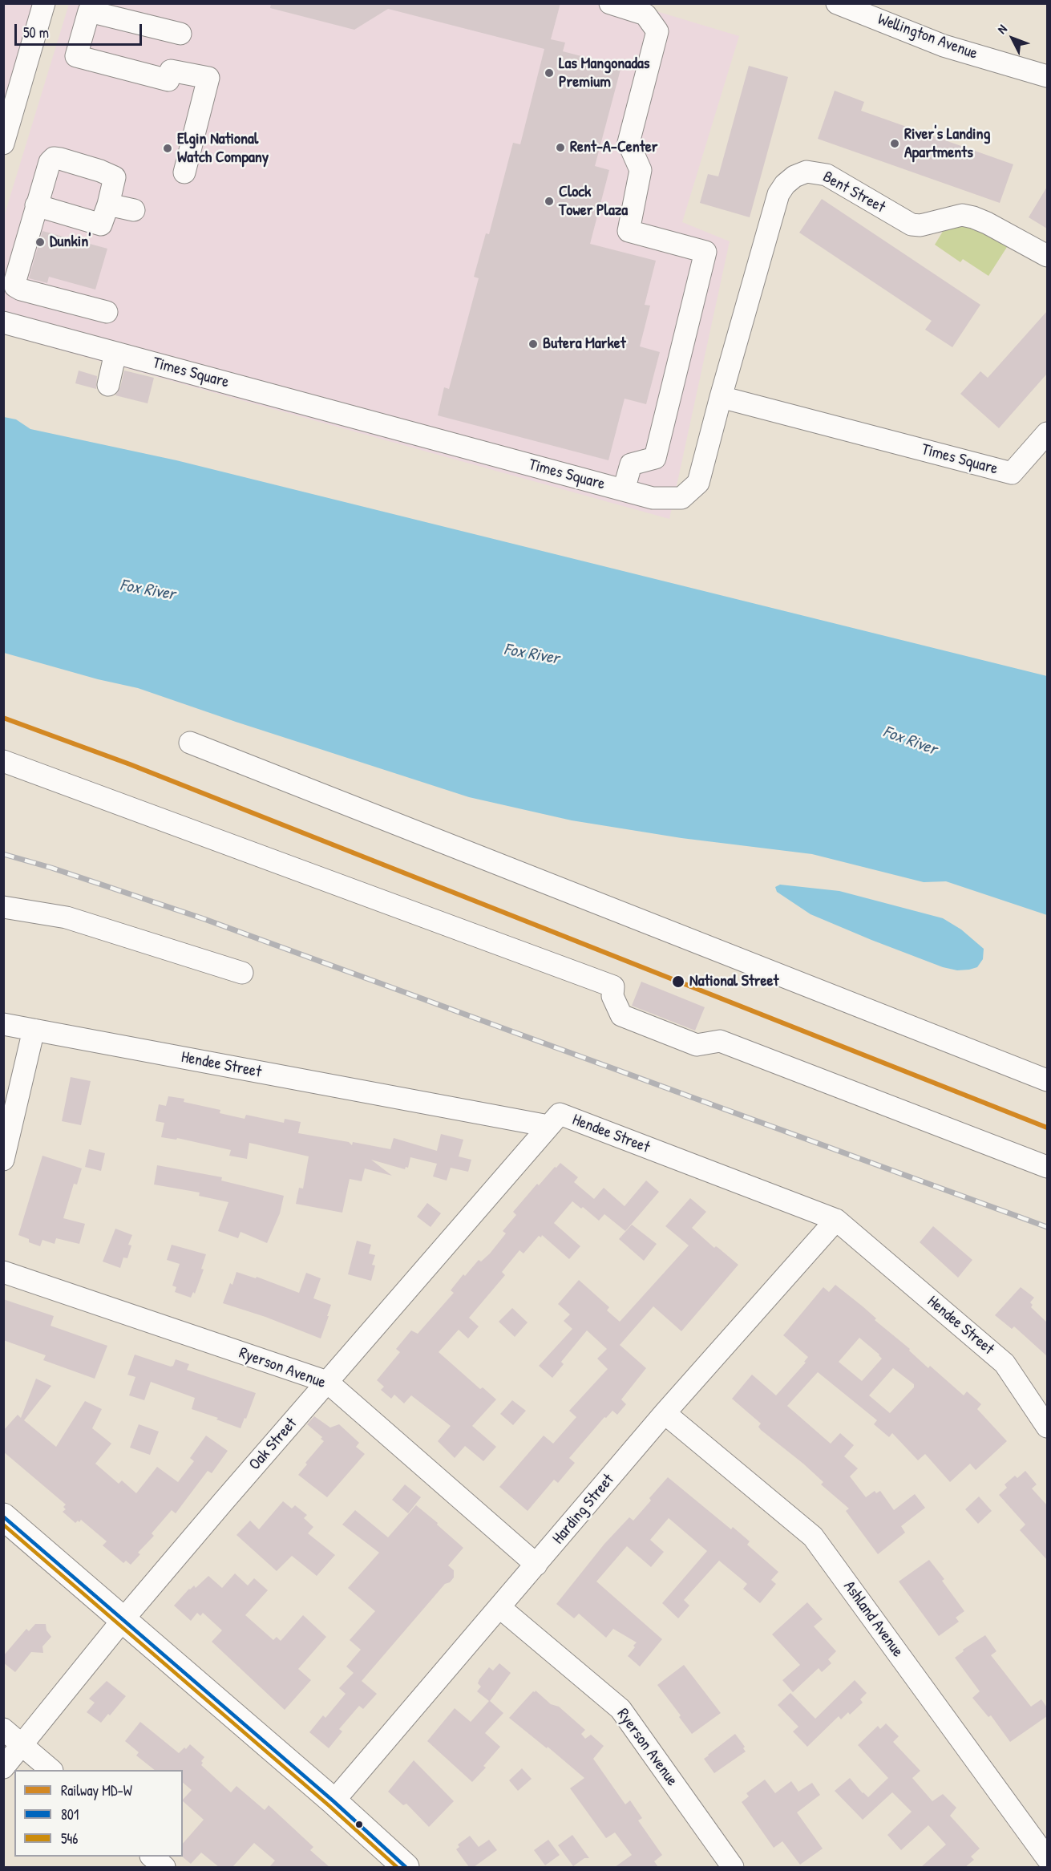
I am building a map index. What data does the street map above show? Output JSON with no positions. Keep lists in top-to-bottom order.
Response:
{
  "streets": {
    "street": [
      "Wellington Avenue",
      "Bent Street",
      "Times Square",
      "Hendee Street",
      "Ryerson Avenue",
      "Oak Street",
      "Harding Street",
      "Ashland Avenue"
    ]
  },
  "crossings": [
    ["Bent Street", "Times Square"],
    ["Hendee Street", "Oak Street"],
    ["Hendee Street", "Harding Street"],
    ["Ryerson Avenue", "Oak Street"],
    ["Ryerson Avenue", "Harding Street"],
    ["Harding Street", "Ashland Avenue"]
  ],
  "water": ["Fox River"],
  "places": [
    "Las Mangonadas Premium",
    "River's Landing Apartments",
    "Rent-A-Center",
    "Elgin National Watch Company",
    "Clock Tower Plaza",
    "Dunkin'",
    "Butera Market",
    "National Street"
  ],
  "lines": ["rail line MD-W", "transit line 801", "transit line 546"],
  "legend": ["Railway MD-W", "801", "546"],
  "scale_bar": "50 m",
  "north": "top left"
}
